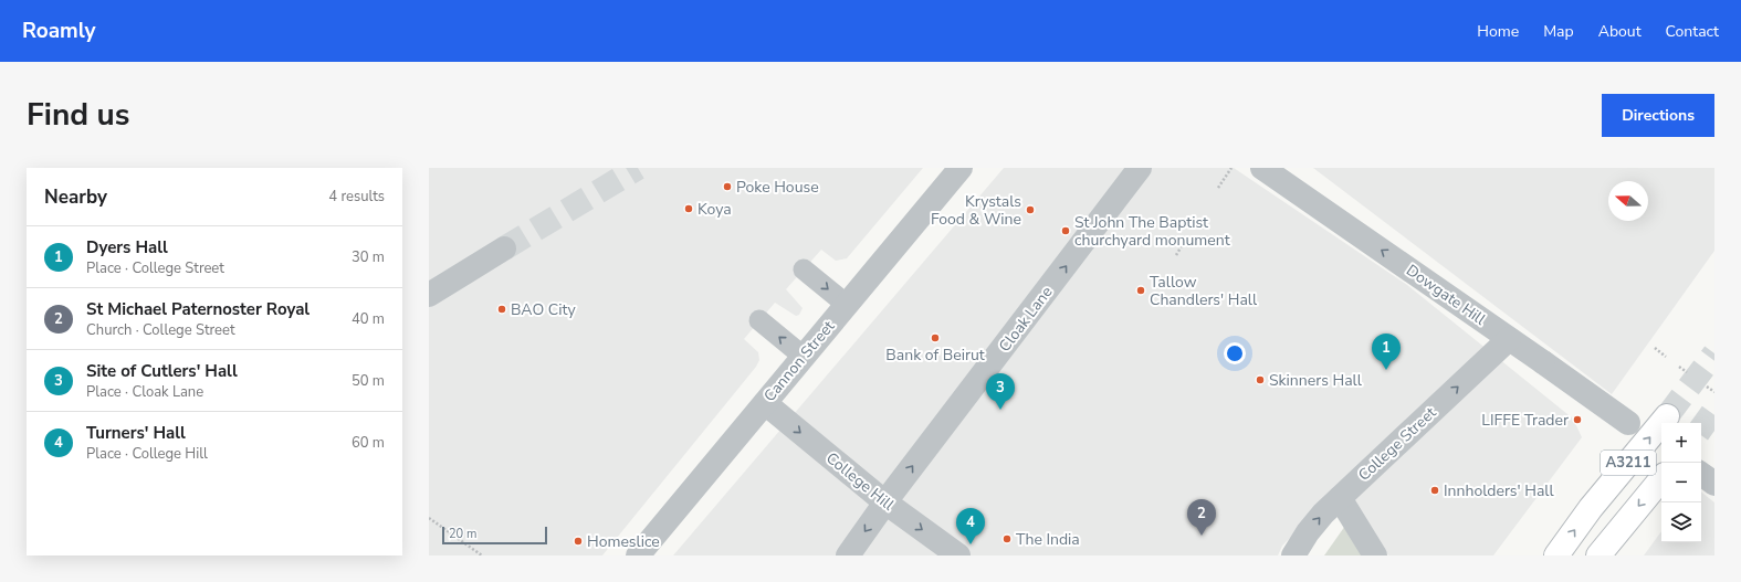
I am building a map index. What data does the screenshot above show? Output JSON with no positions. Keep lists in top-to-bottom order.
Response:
{
  "streets": {
    "main road": ["A3211"],
    "street": [
      "Dowgate Hill",
      "Cloak Lane",
      "Cannon Street",
      "College Street",
      "College Hill"
    ]
  },
  "crossings": [
    ["Dowgate Hill", "College Street"],
    ["Cloak Lane", "College Hill"],
    ["Cannon Street", "College Hill"]
  ],
  "one_way": ["Dowgate Hill", "College Street", "College Hill"],
  "places": [
    "Poke House",
    "Koya",
    "Krystals Food & Wine",
    "St John The Baptist churchyard monument",
    "Tallow Chandlers' Hall",
    "BAO City",
    "Bank of Beirut",
    "Skinners Hall",
    "LIFFE Trader",
    "Innholders' Hall",
    "The India",
    "Homeslice"
  ],
  "scale_bar": "20 m",
  "north": "left",
  "page": {
    "header": "Roamly",
    "nav": [
      "Home",
      "Map",
      "About",
      "Contact"
    ],
    "title": "Find us",
    "buttons": "Directions",
    "heading": ["Nearby", "4 results"],
    "list": [
      {
        "mark": "1",
        "name": "Dyers Hall",
        "note": "Place · College Street",
        "value": "30 m"
      },
      {
        "mark": "2",
        "name": "St Michael Paternoster Royal",
        "note": "Church · College Street",
        "value": "40 m"
      },
      {
        "mark": "3",
        "name": "Site of Cutlers' Hall",
        "note": "Place · Cloak Lane",
        "value": "50 m"
      },
      {
        "mark": "4",
        "name": "Turners' Hall",
        "note": "Place · College Hill",
        "value": "60 m"
      }
    ],
    "pins": [
      "1",
      "3",
      "2",
      "4"
    ],
    "map_buttons": ["+", "−"],
    "scale": "20 m"
  }
}
